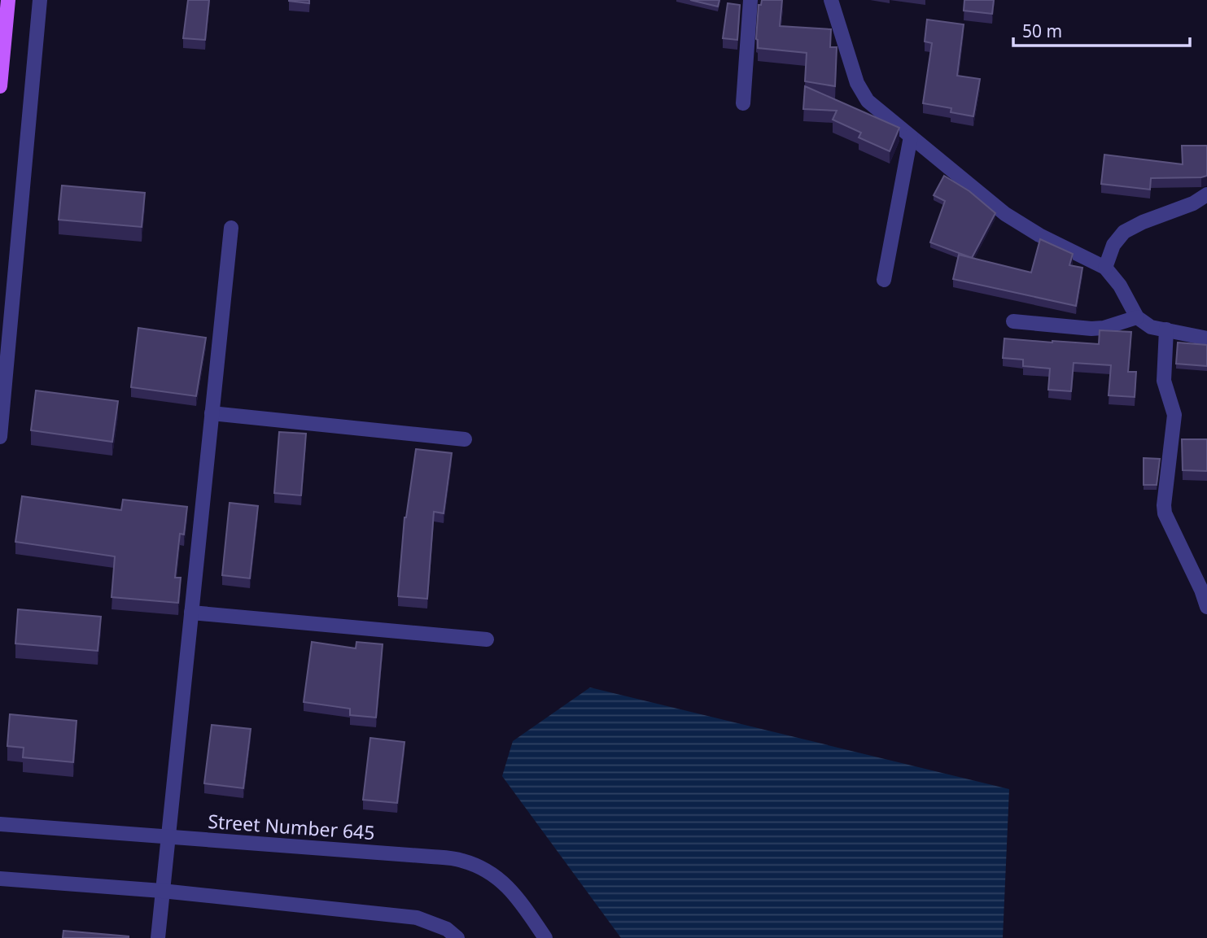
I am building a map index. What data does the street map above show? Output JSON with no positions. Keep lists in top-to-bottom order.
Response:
{
  "streets": {
    "street": ["Street Number 645"]
  },
  "scale_bar": "50 m"
}
